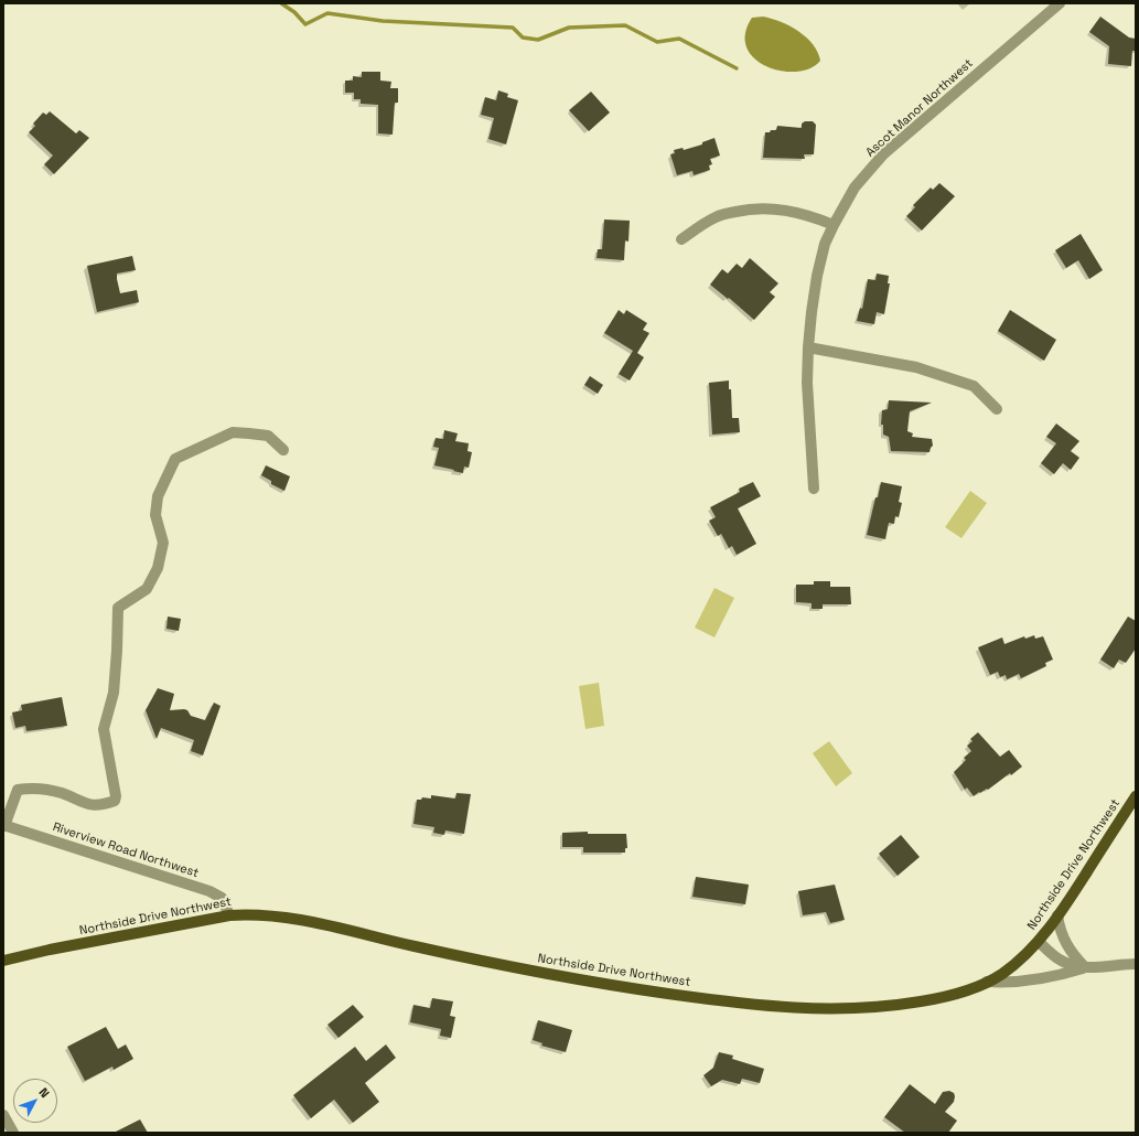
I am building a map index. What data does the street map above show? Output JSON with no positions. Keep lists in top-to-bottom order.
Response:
{
  "streets": {
    "main road": ["Northside Drive Northwest"],
    "street": ["Ascot Manor Northwest", "Riverview Road Northwest"]
  },
  "crossings": [
    ["Riverview Road Northwest", "Northside Drive Northwest"]
  ],
  "north": "top right"
}
